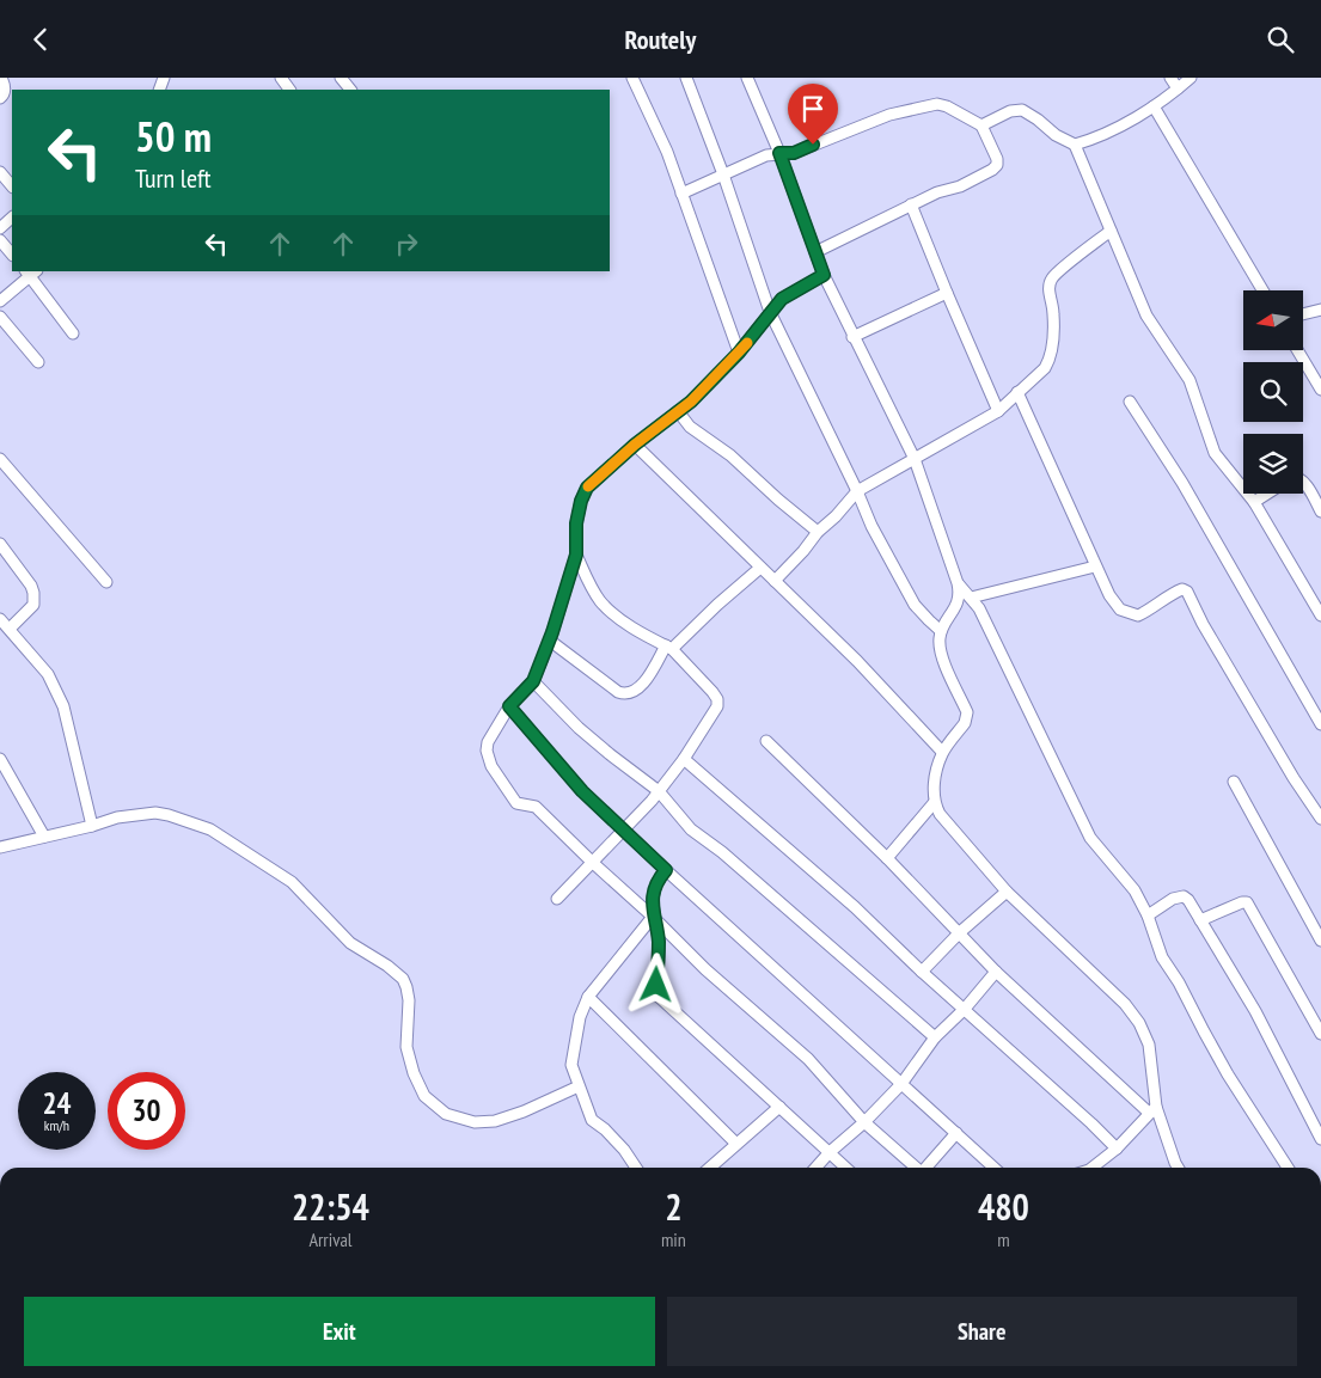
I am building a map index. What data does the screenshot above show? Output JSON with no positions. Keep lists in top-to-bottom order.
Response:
{
  "north": "left",
  "page": {
    "header": "Routely",
    "turn": ["50 m", "Turn left"],
    "speed": "24 km/h",
    "limit": "30",
    "eta": [
      "22:54",
      "Arrival",
      "2",
      "min",
      "480",
      "m"
    ],
    "buttons": ["Exit", "Share"]
  }
}
